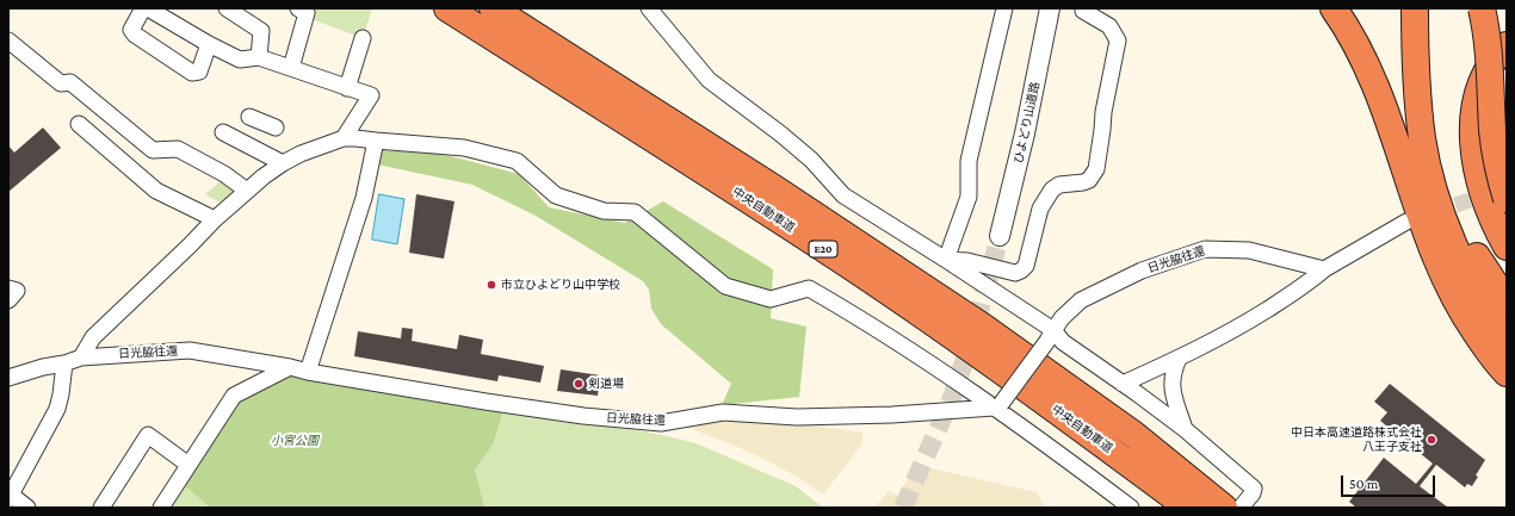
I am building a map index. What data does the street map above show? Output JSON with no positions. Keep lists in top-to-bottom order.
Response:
{
  "streets": {
    "highway": ["中央自動車道", "E20"],
    "street": ["ひよどり山道路", "日光脇往還"]
  },
  "parks": ["小宮公園"],
  "places": ["市立ひよどり山中学校", "剣道場", "中日本高速道路株式会社 八王子支社"],
  "scale_bar": "50 m"
}
